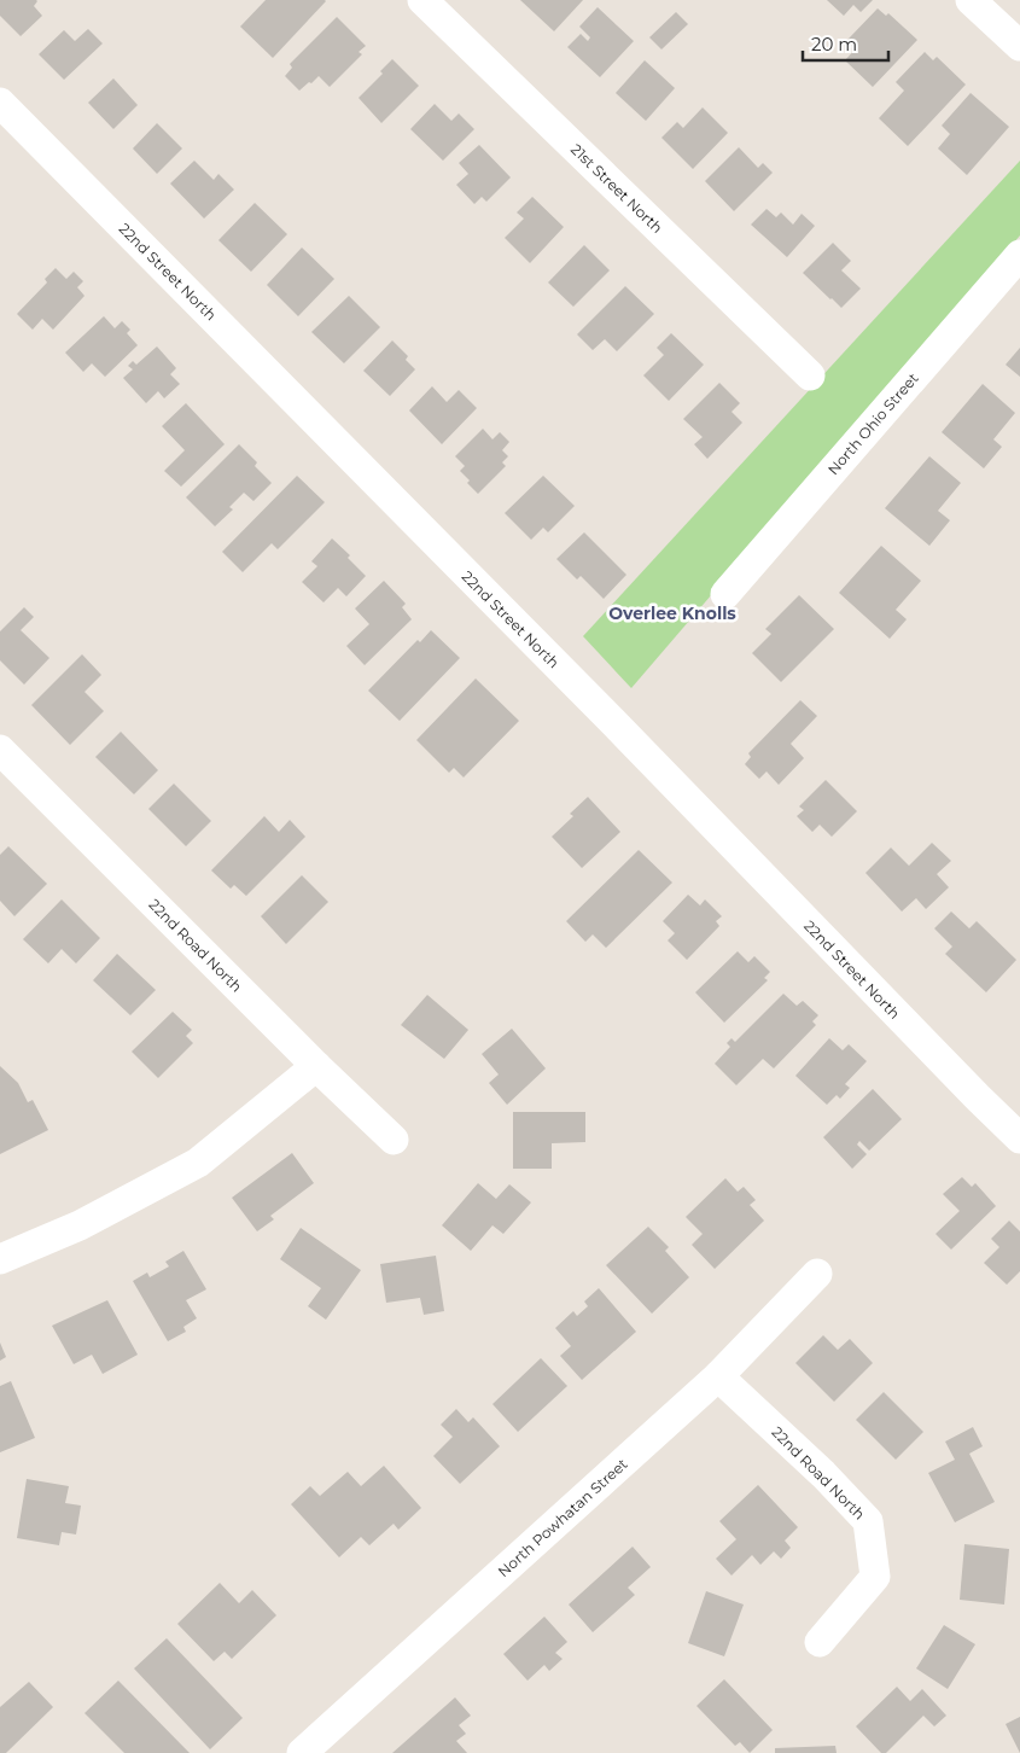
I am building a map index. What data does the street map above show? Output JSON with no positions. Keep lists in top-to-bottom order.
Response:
{
  "streets": {
    "street": [
      "21st Street North",
      "22nd Street North",
      "North Ohio Street",
      "22nd Road North",
      "North Powhatan Street"
    ]
  },
  "crossings": [
    ["22nd Road North", "North Powhatan Street"]
  ],
  "districts": ["Overlee Knolls"],
  "scale_bar": "20 m"
}
